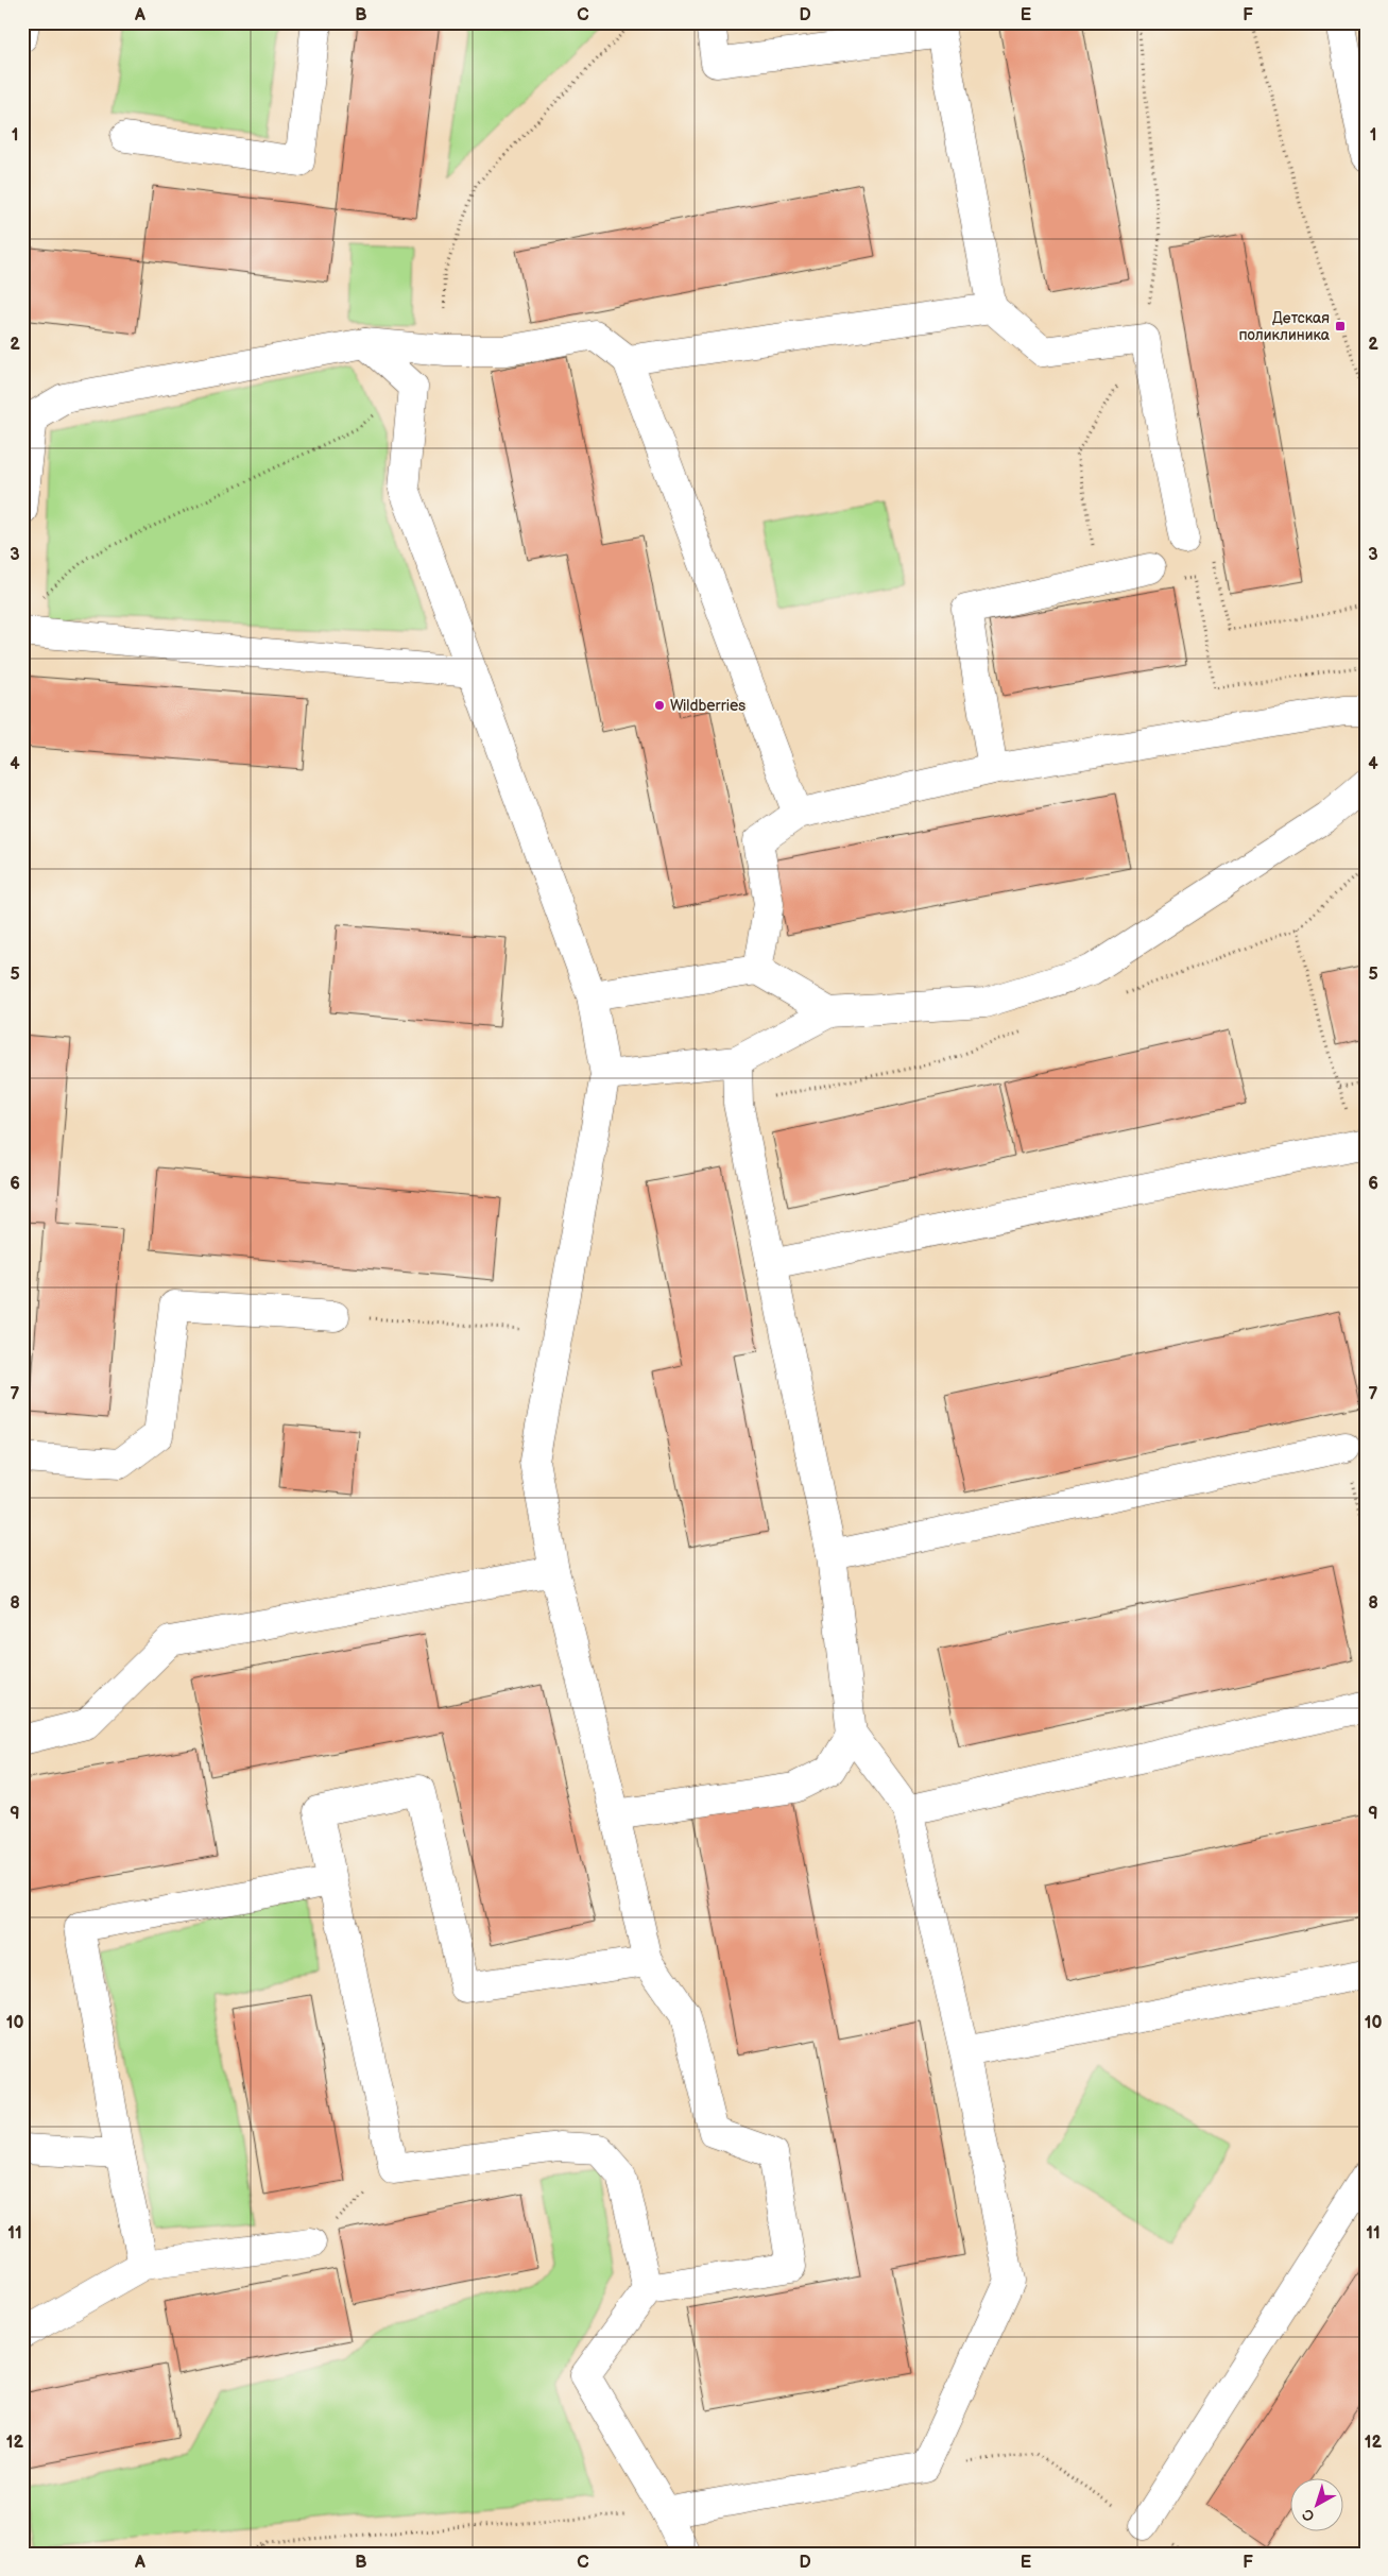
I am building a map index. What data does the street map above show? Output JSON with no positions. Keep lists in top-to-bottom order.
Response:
{
  "places": {
    "transit": ["Детская поликлиника"],
    "other": ["Wildberries"]
  },
  "north": "bottom left",
  "grid": {
    "columns": [
      "A",
      "B",
      "C",
      "D",
      "E",
      "F"
    ],
    "rows": [
      "1",
      "2",
      "3",
      "4",
      "5",
      "6",
      "7",
      "8",
      "9",
      "10",
      "11",
      "12"
    ]
  }
}
